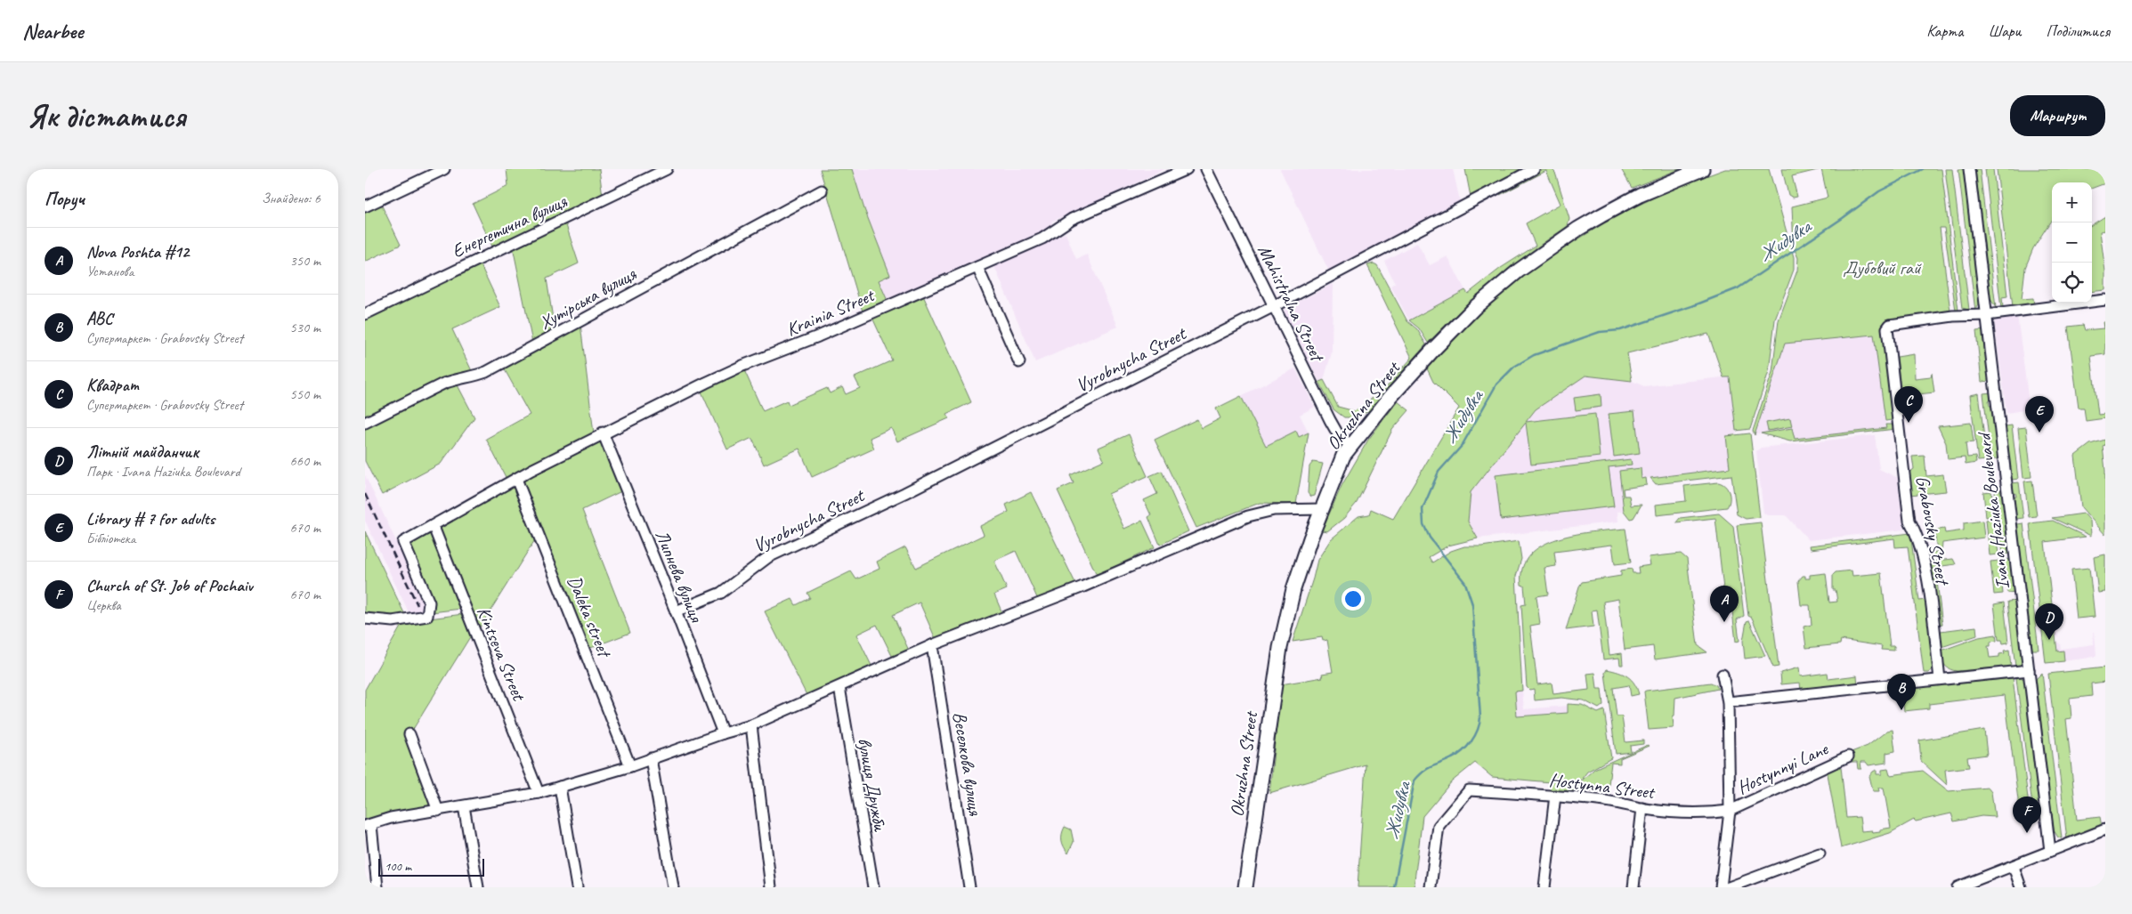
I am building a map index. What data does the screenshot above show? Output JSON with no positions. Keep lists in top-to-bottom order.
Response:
{
  "streets": {
    "main road": ["Okruzhna Street"],
    "street": [
      "Енергетична вулиця",
      "Хутірська вулиця",
      "Mahistralna Street",
      "Krainia Street",
      "Vyrobnycha Street",
      "Ivana Haziuka Boulevard",
      "Grabovsky Street",
      "Липнева вулиця",
      "Daleka street",
      "Kintseva Street",
      "Веселкова вулиця",
      "Hostynnyi Lane",
      "вулиця Дружби",
      "Hostynna Street"
    ]
  },
  "crossings": [
    ["Mahistralna Street", "Vyrobnycha Street"],
    ["Mahistralna Street", "Okruzhna Street"],
    ["Krainia Street", "Липнева вулиця"],
    ["Krainia Street", "Daleka street"],
    ["Krainia Street", "Kintseva Street"],
    ["Vyrobnycha Street", "Липнева вулиця"],
    ["Ivana Haziuka Boulevard", "Grabovsky Street"],
    ["Hostynnyi Lane", "Hostynna Street"]
  ],
  "water": ["Жидувка"],
  "parks": ["Дубовий гай"],
  "scale_bar": "100 m",
  "page": {
    "header": "Nearbee",
    "nav": ["Карта", "Шари", "Поділитися"],
    "buttons": "Маршрут",
    "title": "Як дістатися",
    "heading": ["Поруч", "Знайдено: 6"],
    "map_buttons": ["+", "−"],
    "list": [
      {
        "mark": "A",
        "name": "Nova Poshta #12",
        "note": "Установа",
        "value": "350 m"
      },
      {
        "mark": "B",
        "name": "АВС",
        "note": "Супермаркет · Grabovsky Street",
        "value": "530 m"
      },
      {
        "mark": "C",
        "name": "Квадрат",
        "note": "Супермаркет · Grabovsky Street",
        "value": "550 m"
      },
      {
        "mark": "D",
        "name": "Літній майданчик",
        "note": "Парк · Ivana Haziuka Boulevard",
        "value": "660 m"
      },
      {
        "mark": "E",
        "name": "Library # 7 for adults",
        "note": "Бібліотека",
        "value": "670 m"
      },
      {
        "mark": "F",
        "name": "Church of St. Job of Pochaiv",
        "note": "Церква",
        "value": "670 m"
      }
    ],
    "pins": [
      "C",
      "E",
      "A",
      "D",
      "B",
      "F"
    ],
    "scale": "100 m"
  }
}
